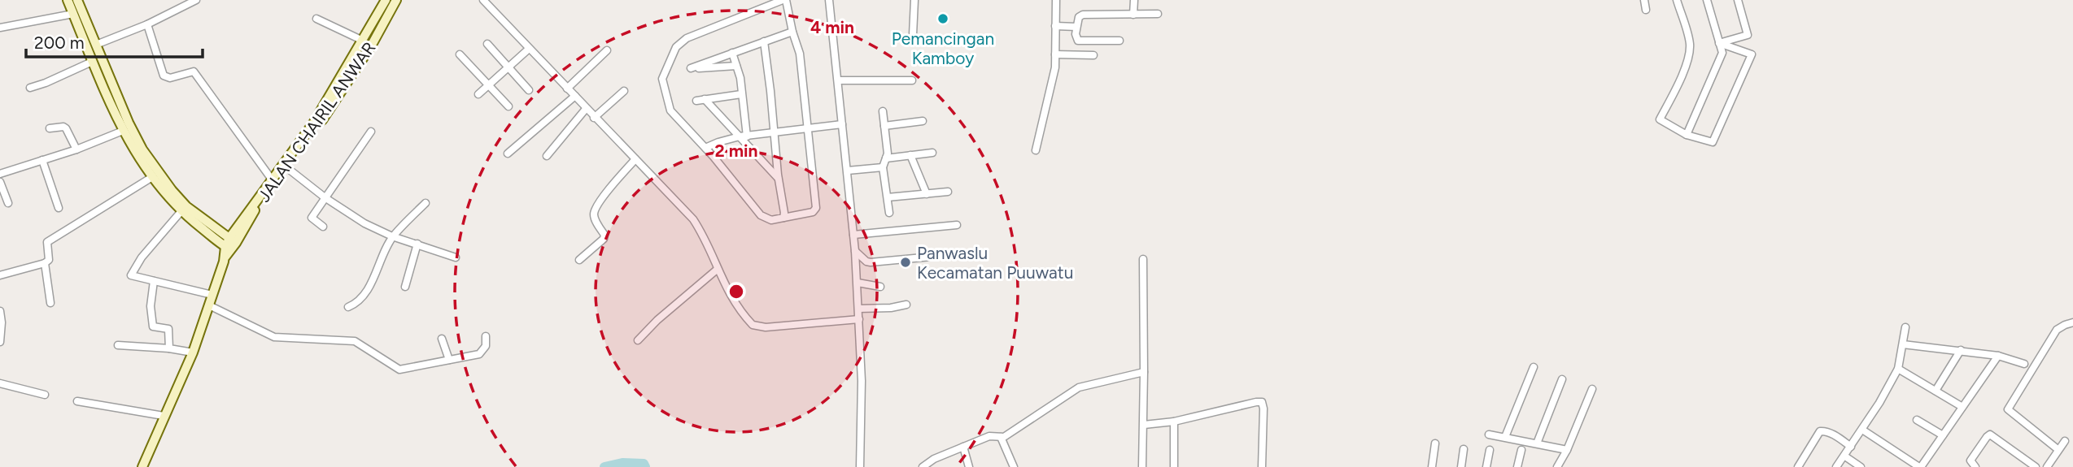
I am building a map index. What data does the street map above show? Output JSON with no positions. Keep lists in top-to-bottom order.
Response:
{
  "streets": {
    "main road": ["JALAN CHAIRIL ANWAR"]
  },
  "places": ["Pemancingan Kamboy", "Panwaslu Kecamatan Puuwatu"],
  "scale_bar": "200 m",
  "rings": ["4 min", "2 min"]
}
